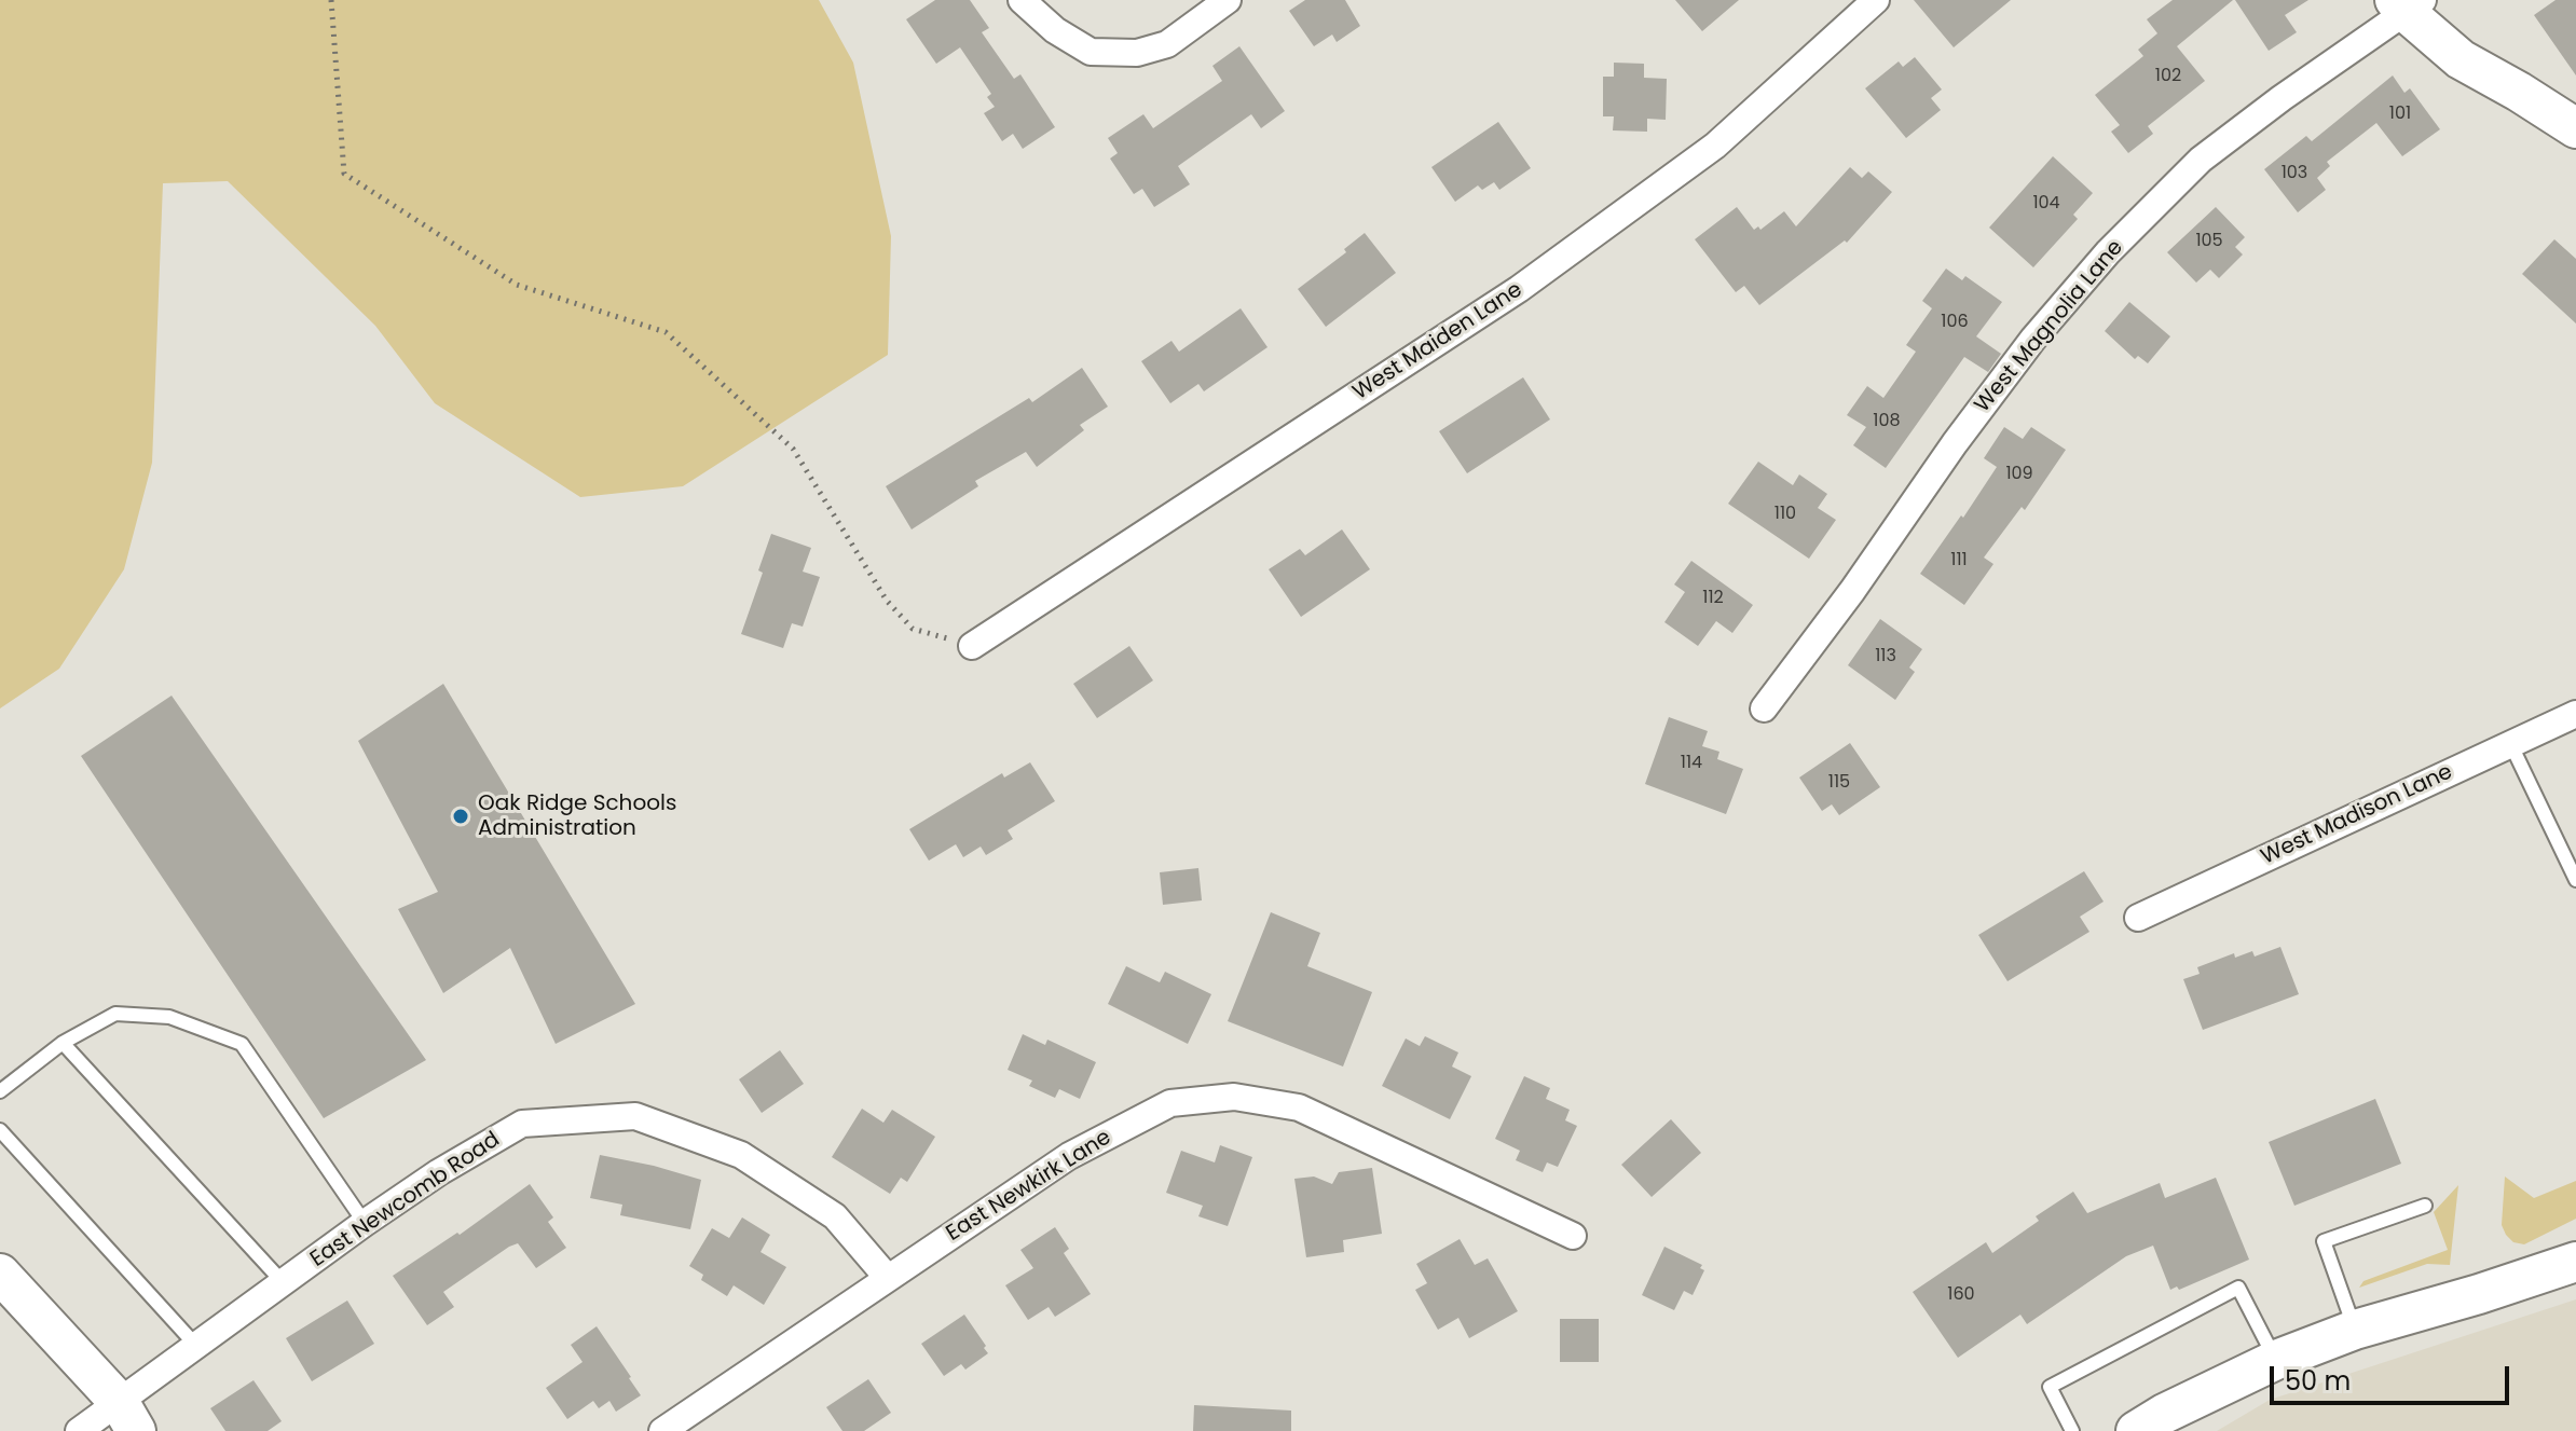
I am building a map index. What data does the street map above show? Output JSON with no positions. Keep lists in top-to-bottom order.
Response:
{
  "streets": {
    "street": [
      "West Magnolia Lane",
      "West Maiden Lane",
      "West Madison Lane",
      "East Newkirk Lane",
      "East Newcomb Road"
    ]
  },
  "crossings": [
    ["East Newkirk Lane", "East Newcomb Road"]
  ],
  "places": ["Oak Ridge Schools Administration"],
  "house_numbers": [
    "102",
    "101",
    "103",
    "104",
    "105",
    "106",
    "108",
    "109",
    "110",
    "111",
    "112",
    "113",
    "114",
    "115",
    "160"
  ],
  "scale_bar": "50 m"
}
